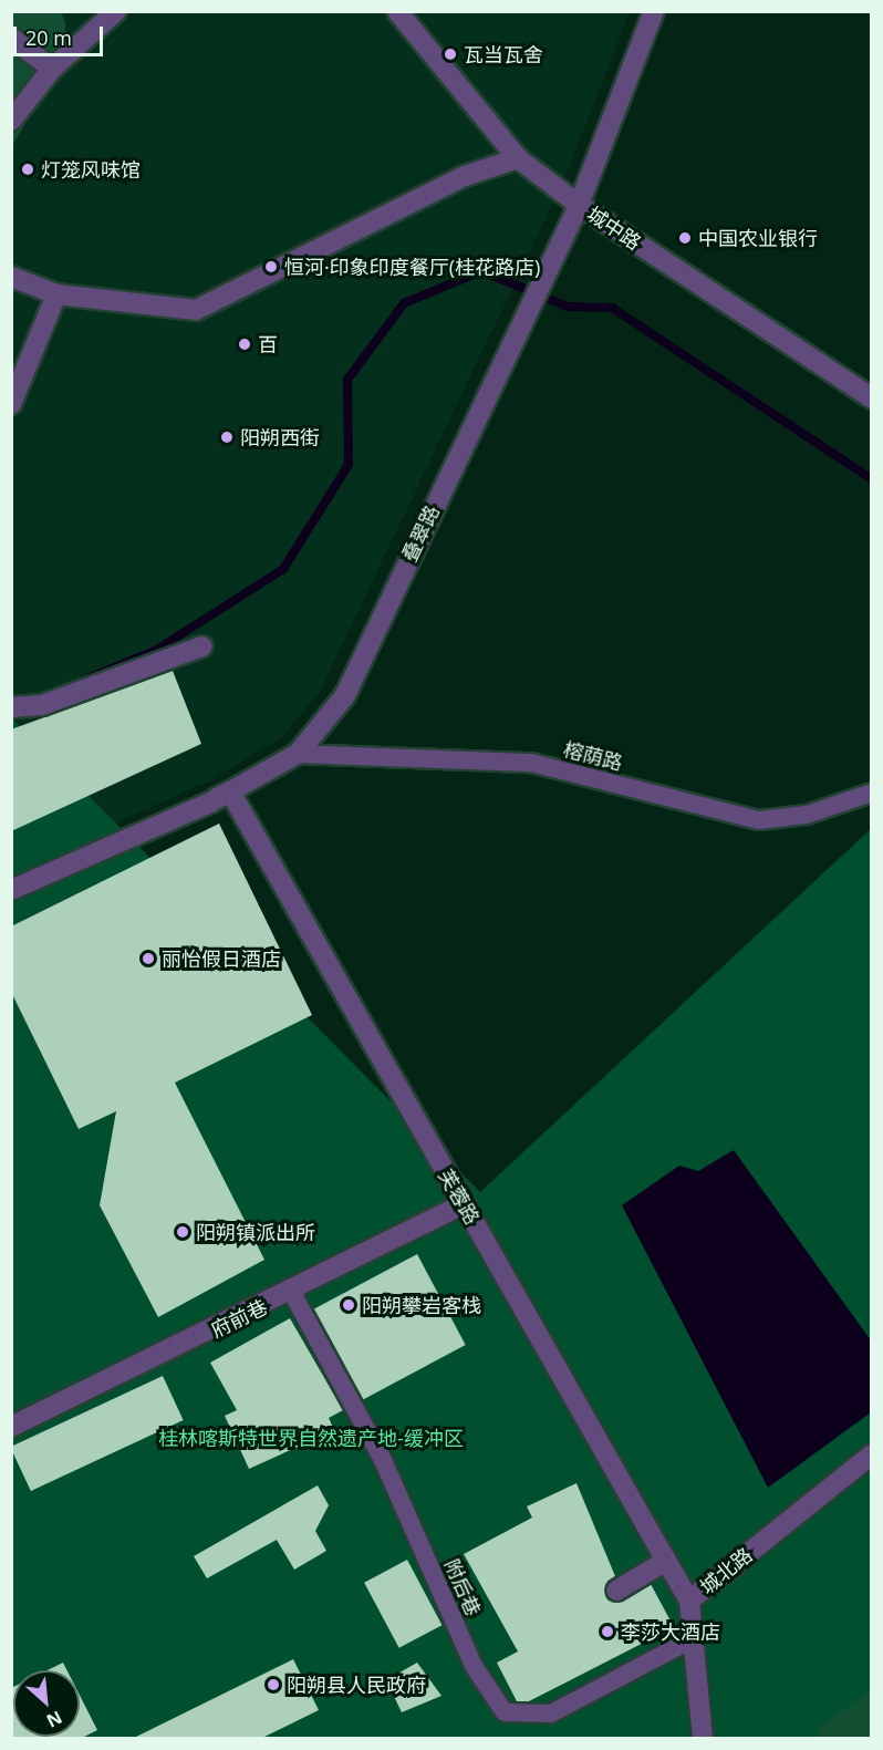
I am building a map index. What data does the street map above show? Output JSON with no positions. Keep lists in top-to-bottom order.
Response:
{
  "streets": {
    "street": [
      "城中路",
      "叠翠路",
      "芙蓉路",
      "府前巷",
      "城北路"
    ],
    "lane": ["榕荫路", "附后巷"]
  },
  "crossings": [
    ["城中路", "叠翠路"],
    ["叠翠路", "榕荫路"],
    ["叠翠路", "芙蓉路"],
    ["芙蓉路", "府前巷"],
    ["芙蓉路", "城北路"],
    ["府前巷", "附后巷"],
    ["城北路", "附后巷"]
  ],
  "parks": ["桂林喀斯特世界自然遗产地-缓冲区"],
  "places": [
    "瓦当瓦舍",
    "灯笼风味馆",
    "中国农业银行",
    "恒河·印象印度餐厅(桂花路店)",
    "百",
    "阳朔西街",
    "丽怡假日酒店",
    "阳朔镇派出所",
    "阳朔攀岩客栈",
    "李莎大酒店",
    "阳朔县人民政府"
  ],
  "scale_bar": "20 m",
  "north": "bottom right"
}
